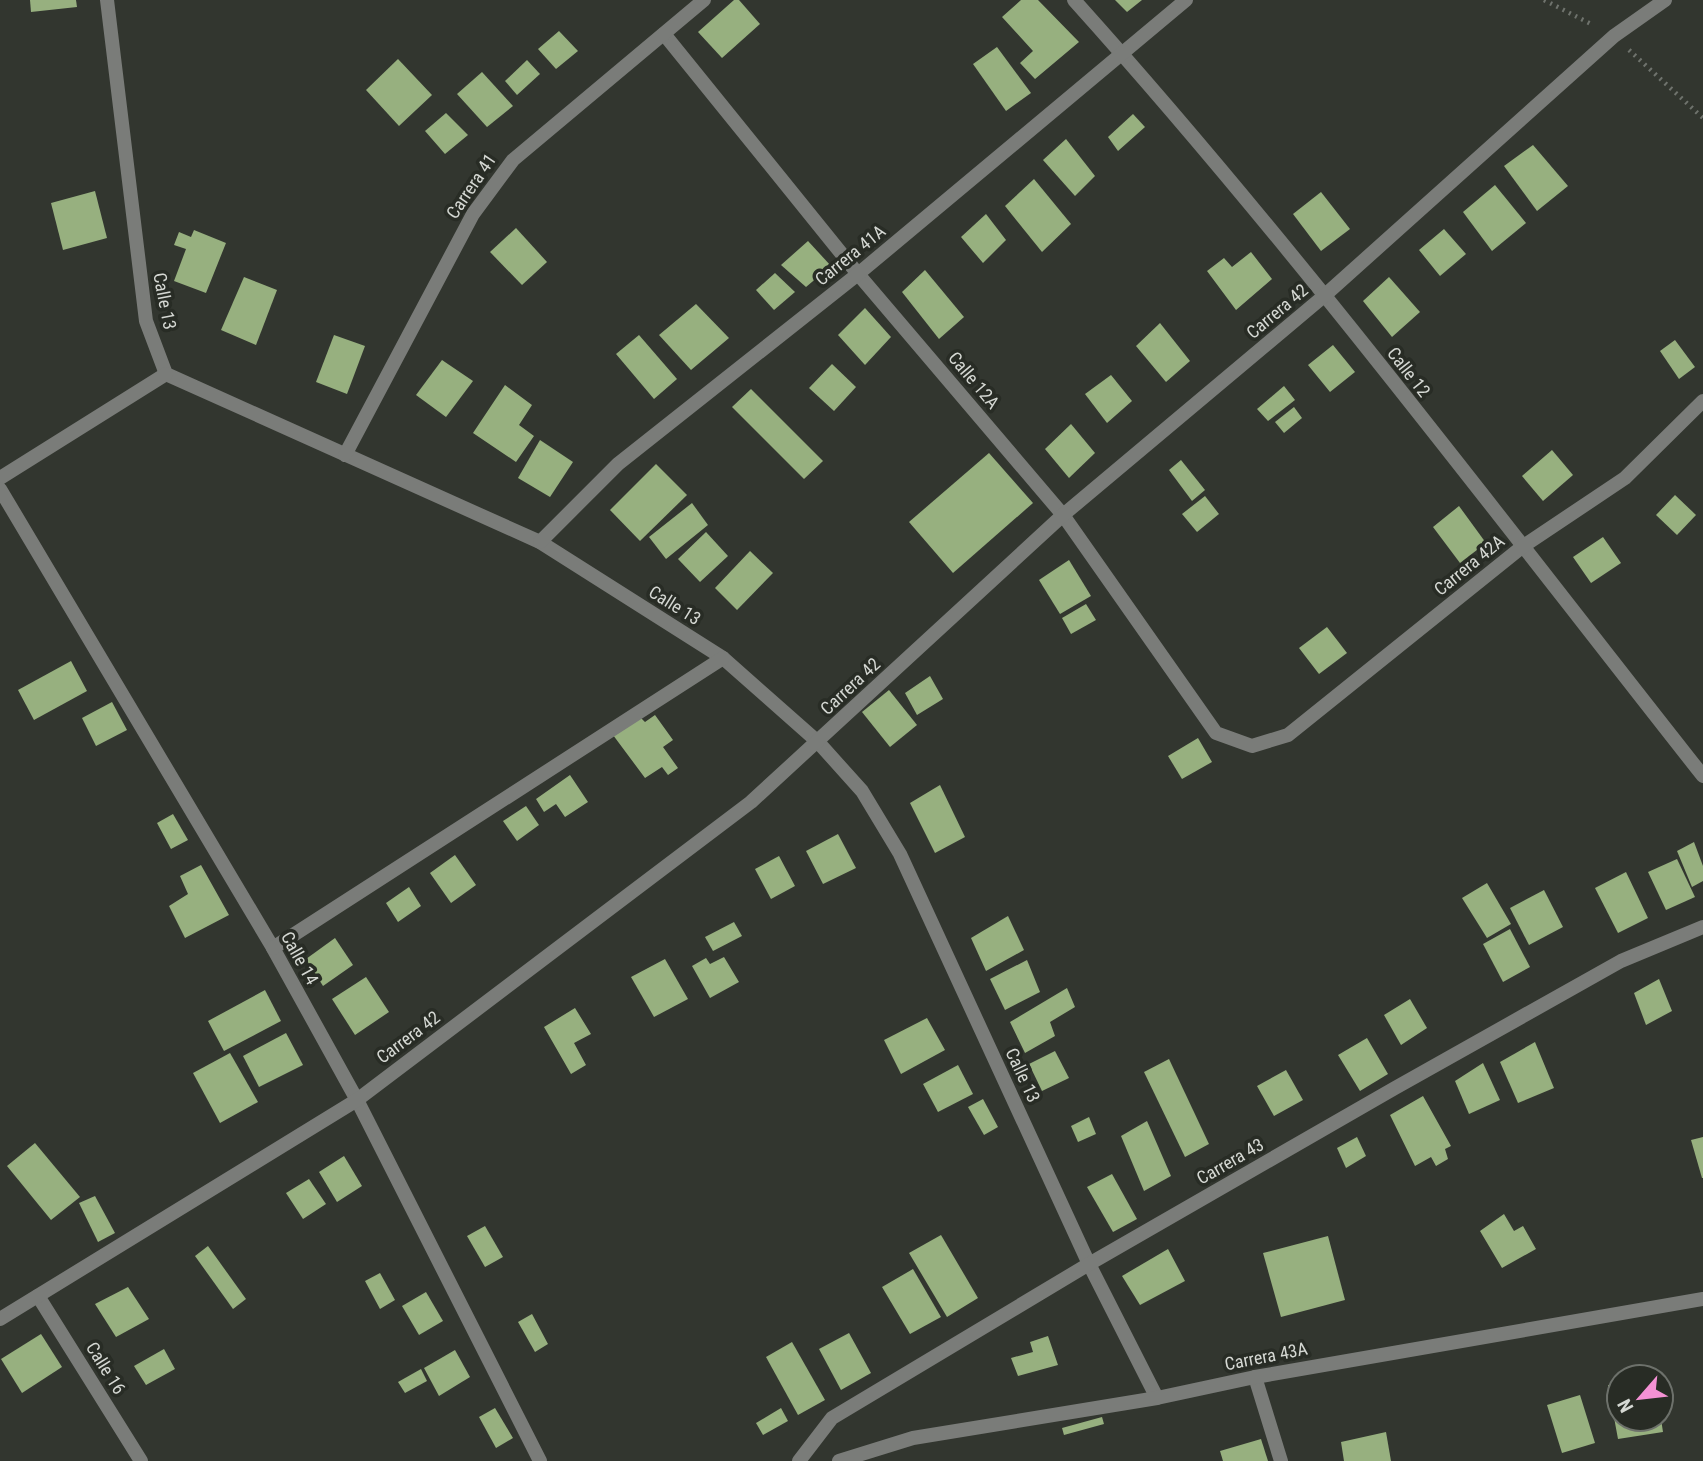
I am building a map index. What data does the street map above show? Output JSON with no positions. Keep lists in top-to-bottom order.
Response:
{
  "streets": {
    "street": [
      "Carrera 41",
      "Carrera 41A",
      "Calle 13",
      "Carrera 42",
      "Calle 12",
      "Calle 12A",
      "Carrera 42A",
      "Calle 14",
      "Carrera 43",
      "Carrera 43A",
      "Calle 16"
    ]
  },
  "crossings": [
    ["Carrera 41", "Calle 13"],
    ["Carrera 41", "Calle 12A"],
    ["Carrera 41A", "Calle 13"],
    ["Carrera 41A", "Calle 12"],
    ["Carrera 41A", "Calle 12A"],
    ["Calle 13", "Carrera 42"],
    ["Calle 13", "Carrera 43"],
    ["Calle 13", "Carrera 43A"],
    ["Carrera 42", "Calle 12"],
    ["Carrera 42", "Calle 12A"],
    ["Carrera 42", "Calle 14"],
    ["Carrera 42", "Calle 16"],
    ["Calle 12", "Carrera 42A"],
    ["Calle 12A", "Carrera 42A"]
  ],
  "north": "bottom left"
}
